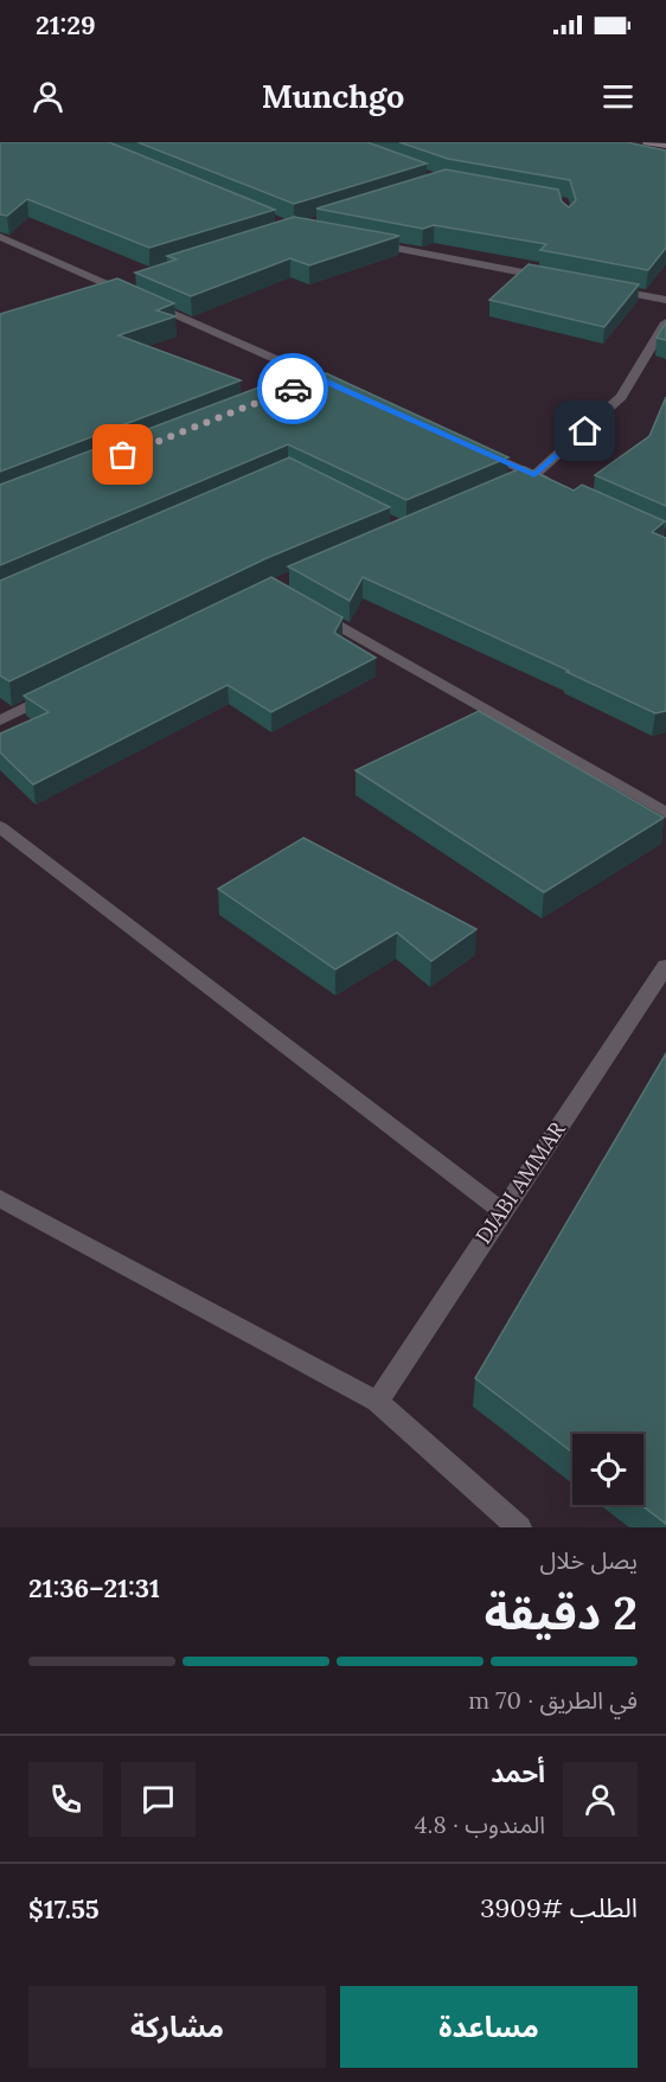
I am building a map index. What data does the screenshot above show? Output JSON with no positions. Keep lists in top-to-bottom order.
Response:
{
  "streets": {
    "street": ["DJABI AMMAR"]
  },
  "page": {
    "status": "21:29",
    "header": "Munchgo",
    "heading": ["2 دقيقة", "يصل خلال", "21:31–21:36"],
    "panel": [
      "أحمد",
      "المندوب · 4.8",
      "الطلب #3909",
      "$17.55"
    ],
    "bar": "في الطريق · 70 m",
    "buttons": ["مساعدة", "مشاركة"]
  }
}
